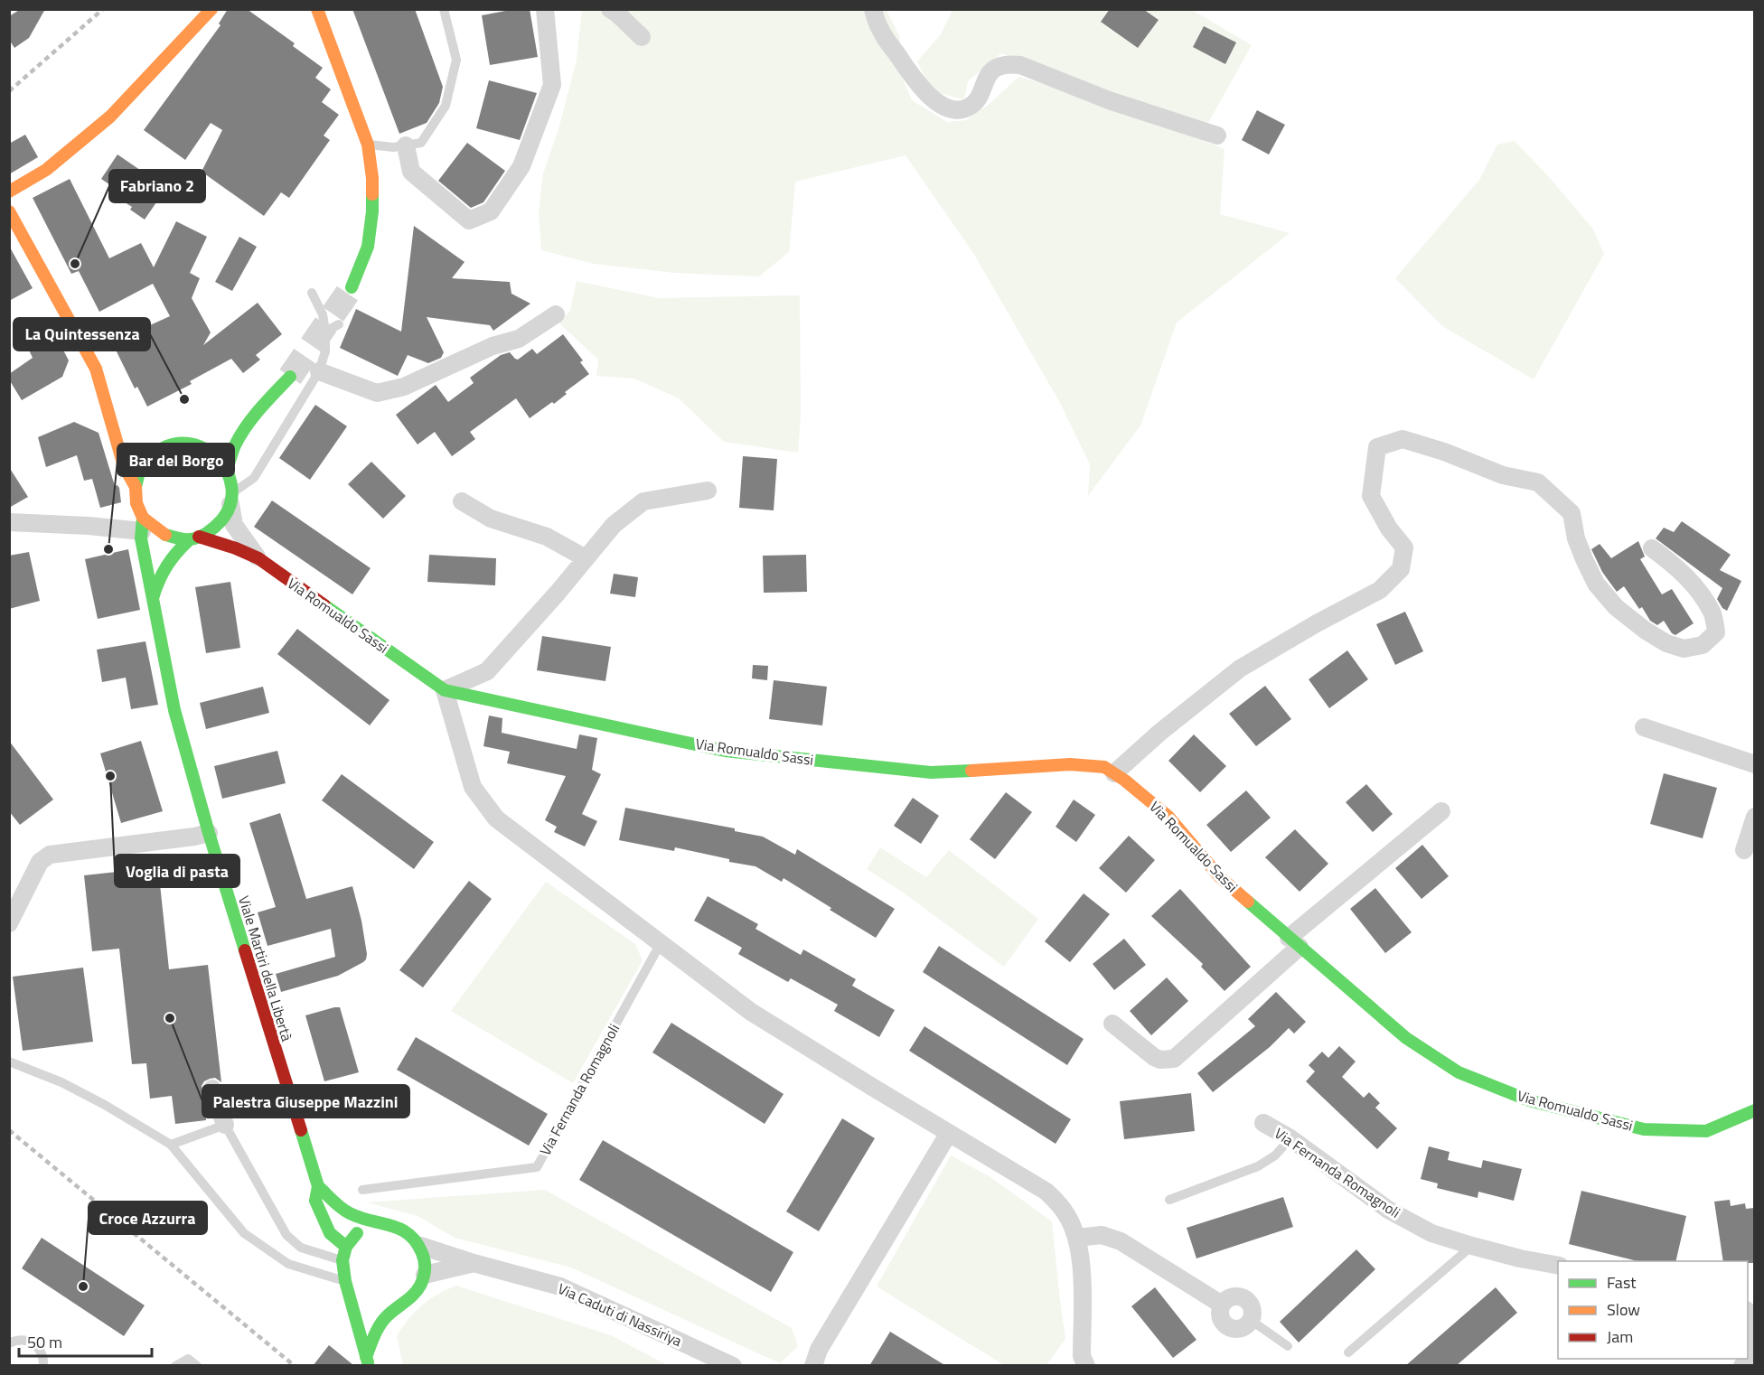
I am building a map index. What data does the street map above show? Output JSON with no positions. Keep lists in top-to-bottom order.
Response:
{
  "streets": {
    "main road": ["Via Romualdo Sassi", "Viale Martiri della Libertà"],
    "street": ["Via Fernanda Romagnoli", "Via Caduti di Nassiriya"]
  },
  "crossings": [
    ["Via Romualdo Sassi", "Viale Martiri della Libertà"]
  ],
  "places": [
    "Fabriano 2",
    "La Quintessenza",
    "Bar del Borgo",
    "Voglia di pasta",
    "Palestra Giuseppe Mazzini",
    "Croce Azzurra"
  ],
  "legend": ["Fast", "Slow", "Jam"],
  "scale_bar": "50 m"
}
